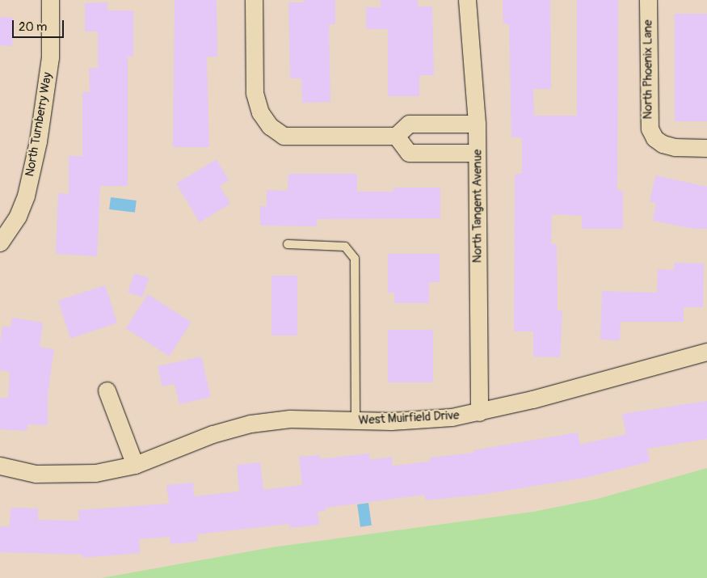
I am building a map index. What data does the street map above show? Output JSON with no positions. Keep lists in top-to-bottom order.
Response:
{
  "streets": {
    "street": [
      "North Phoenix Lane",
      "North Turnberry Way",
      "North Tangent Avenue",
      "West Muirfield Drive"
    ]
  },
  "crossings": [
    ["North Tangent Avenue", "West Muirfield Drive"]
  ],
  "scale_bar": "20 m"
}
